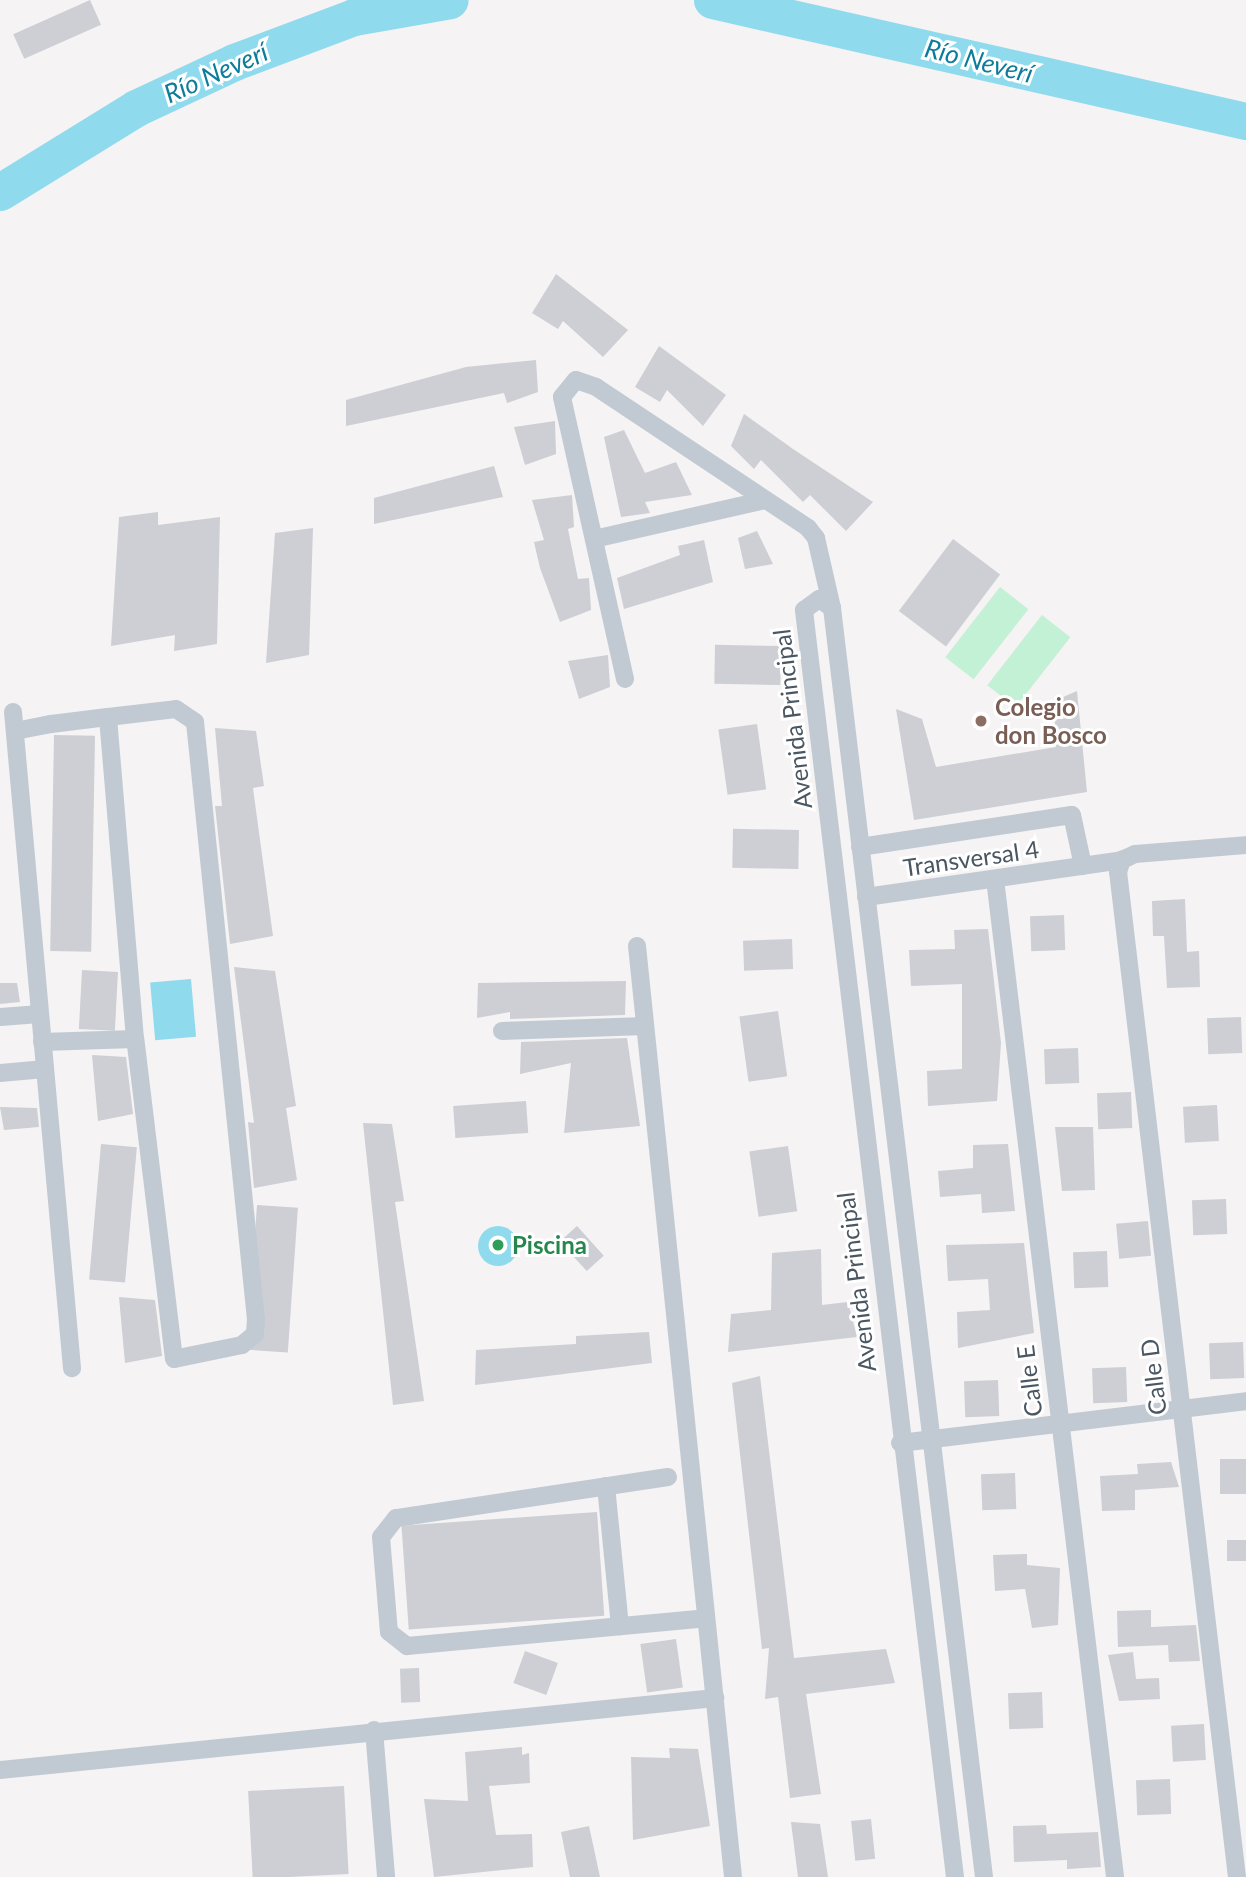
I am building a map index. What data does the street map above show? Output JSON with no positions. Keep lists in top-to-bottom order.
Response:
{
  "streets": {
    "street": [
      "Avenida Principal",
      "Transversal 4",
      "Calle D",
      "Calle E"
    ]
  },
  "crossings": [
    ["Transversal 4", "Calle D"],
    ["Transversal 4", "Calle E"]
  ],
  "water": ["Río Neverí"],
  "places": ["Colegio don Bosco", "Piscina"]
}
